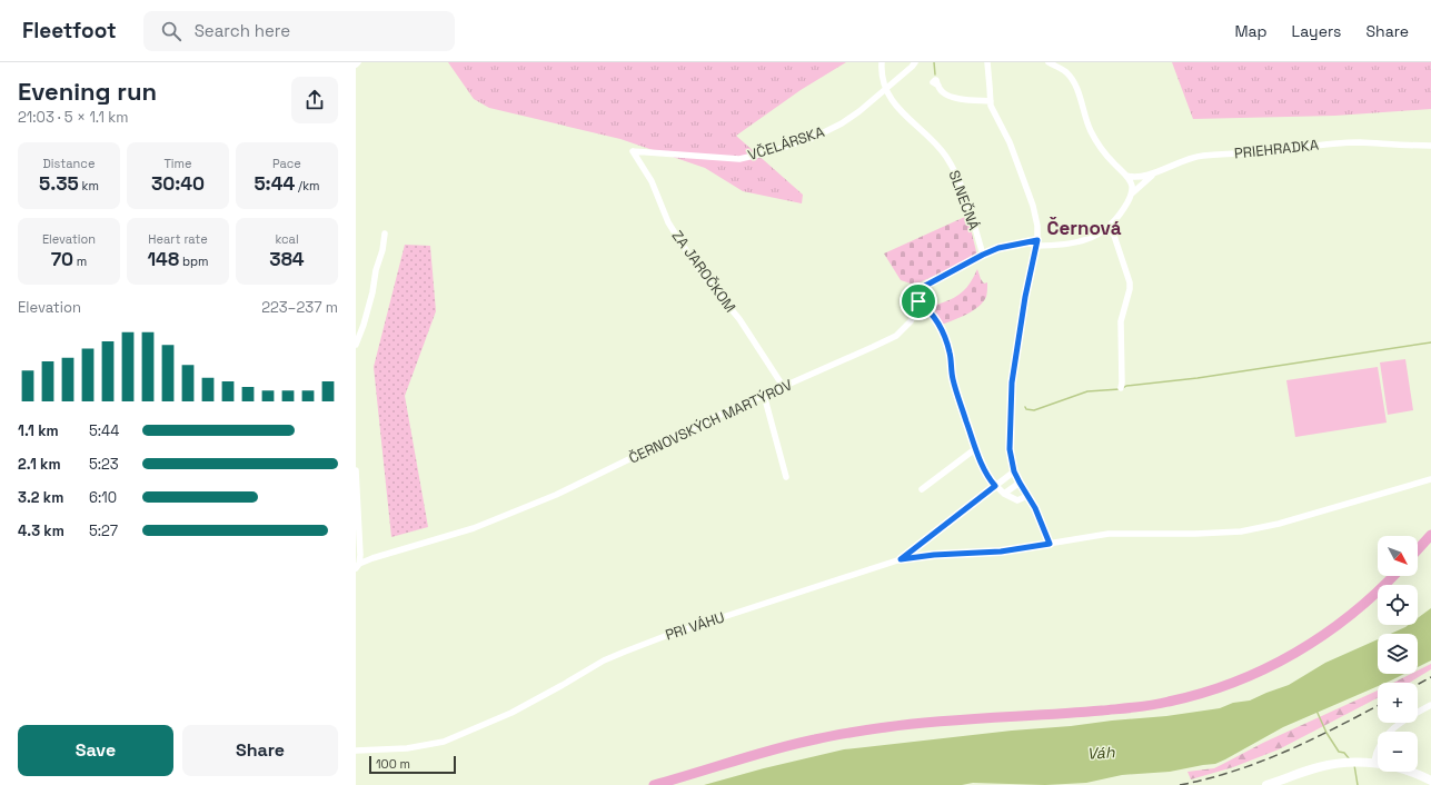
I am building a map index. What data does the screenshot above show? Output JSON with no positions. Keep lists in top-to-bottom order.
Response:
{
  "streets": {
    "street": [
      "VČELÁRSKA",
      "PRIEHRADKA",
      "SLNEČNÁ",
      "ZA JAROČKOM",
      "ČERNOVSKÝCH MARTÝROV",
      "PRI VÁHU"
    ]
  },
  "crossings": [
    ["VČELÁRSKA", "SLNEČNÁ"],
    ["VČELÁRSKA", "ZA JAROČKOM"],
    ["SLNEČNÁ", "ČERNOVSKÝCH MARTÝROV"],
    ["ZA JAROČKOM", "ČERNOVSKÝCH MARTÝROV"]
  ],
  "districts": ["Černová"],
  "water": ["Váh"],
  "scale_bar": "100 m",
  "north": "bottom right",
  "page": {
    "header": "Fleetfoot",
    "search": "Search here",
    "nav": ["Map", "Layers", "Share"],
    "heading": ["Evening run", "21:03 · 5 × 1.1 km"],
    "stats": [
      ["Distance", "5.35 km"],
      ["Time", "30:40"],
      ["Pace", "5:44 /km"],
      ["Elevation", "70 m"],
      ["Heart rate", "148 bpm"],
      ["kcal", "384"]
    ],
    "chart": ["Elevation", "223–237 m"],
    "list": [
      {
        "name": "1.1 km",
        "note": "5:44"
      },
      {
        "name": "2.1 km",
        "note": "5:23"
      },
      {
        "name": "3.2 km",
        "note": "6:10"
      },
      {
        "name": "4.3 km",
        "note": "5:27"
      }
    ],
    "map_buttons": ["+", "−"],
    "buttons": ["Save", "Share"],
    "scale": "100 m"
  }
}
